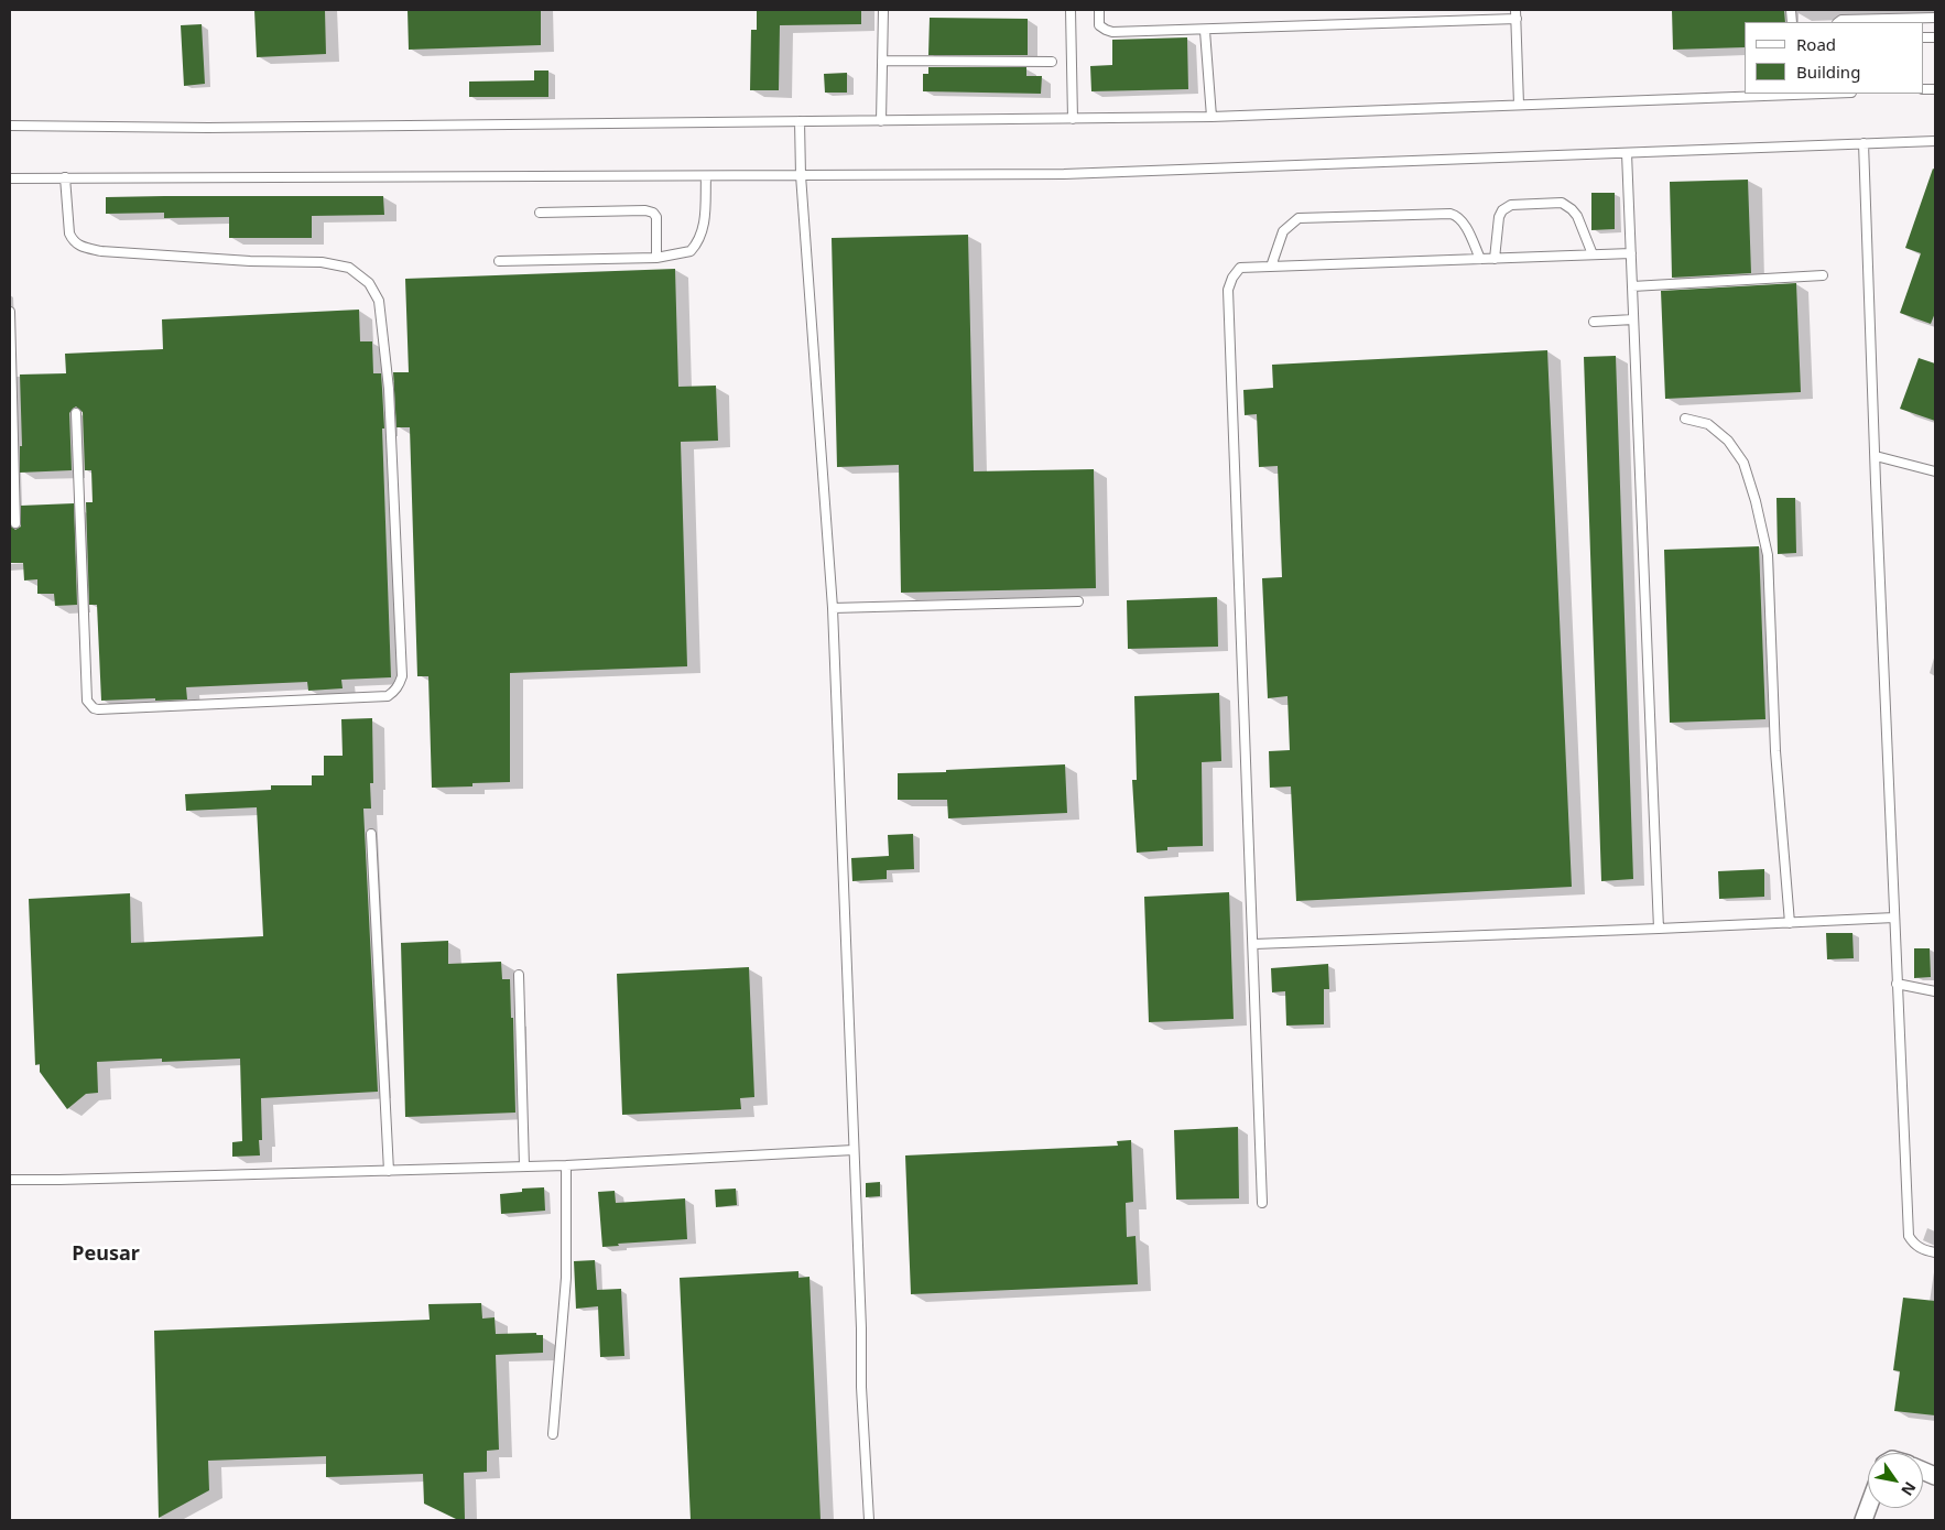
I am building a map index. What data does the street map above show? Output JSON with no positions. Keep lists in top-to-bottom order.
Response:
{
  "districts": ["Peusar"],
  "legend": ["Road", "Building"],
  "north": "bottom right"
}
